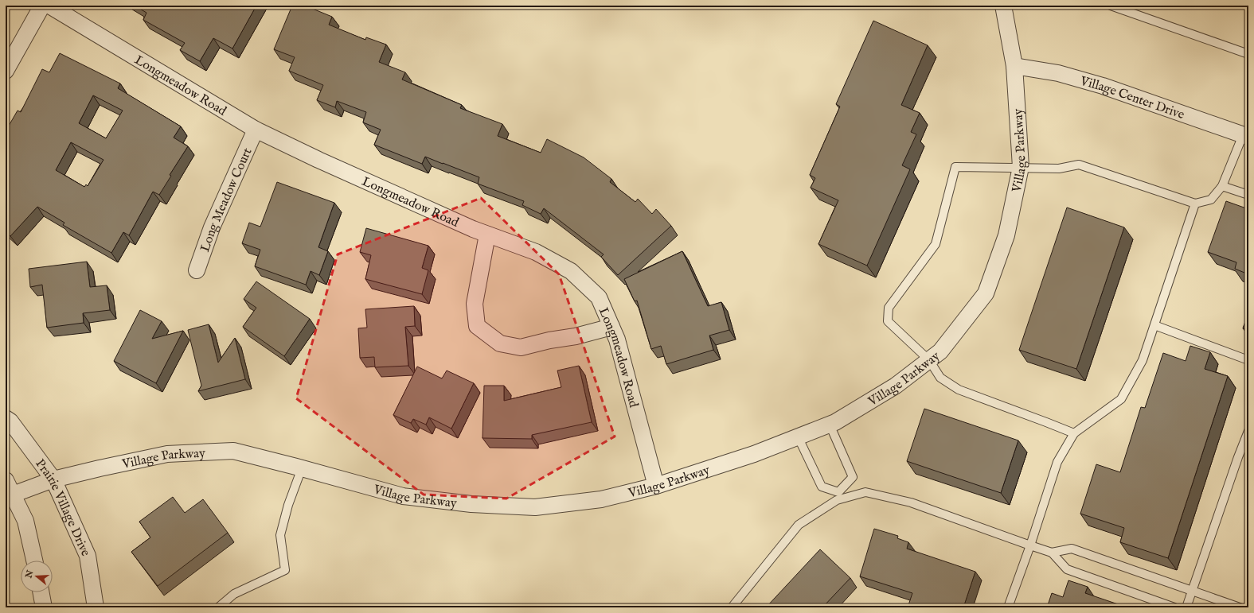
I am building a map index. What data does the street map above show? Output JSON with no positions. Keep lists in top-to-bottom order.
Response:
{
  "streets": {
    "street": [
      "Longmeadow Road",
      "Village Center Drive",
      "Village Parkway",
      "Long Meadow Court",
      "Prairie Village Drive"
    ]
  },
  "crossings": [
    ["Longmeadow Road", "Village Parkway"],
    ["Longmeadow Road", "Long Meadow Court"],
    ["Village Center Drive", "Village Parkway"],
    ["Village Parkway", "Prairie Village Drive"]
  ],
  "north": "left"
}
